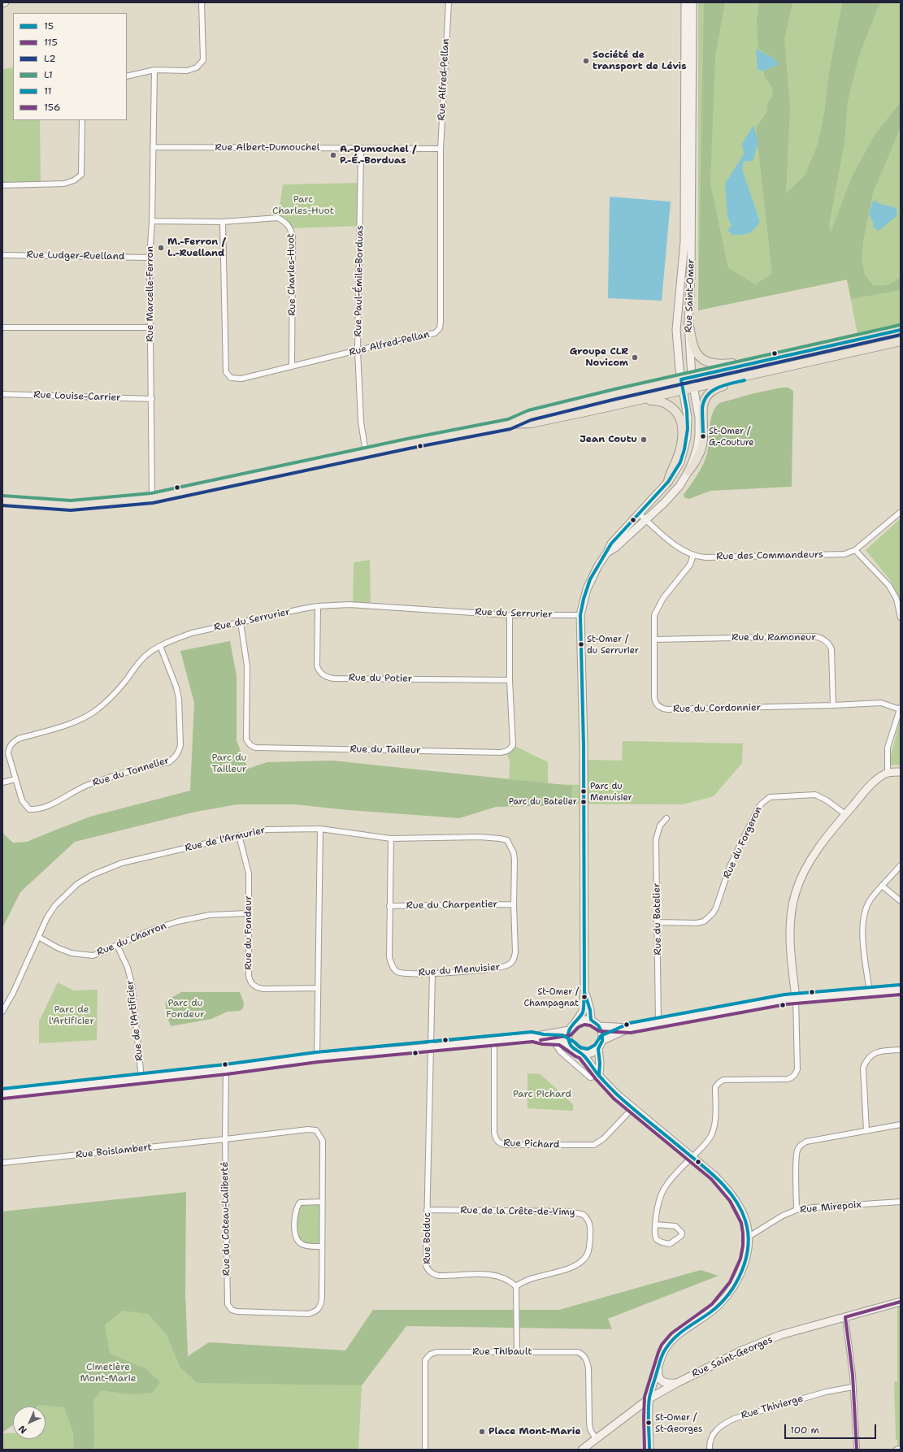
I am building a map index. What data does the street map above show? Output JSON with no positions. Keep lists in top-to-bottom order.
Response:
{
  "streets": {
    "street": [
      "Rue Alfred-Pellan",
      "Rue Albert-Dumouchel",
      "Rue Ludger-Ruelland",
      "Rue Charles-Huot",
      "Rue Paul-Émile-Borduas",
      "Rue Marcelle-Ferron",
      "Rue Saint-Omer",
      "Rue Louise-Carrier",
      "Rue des Commandeurs",
      "Rue du Serrurier",
      "Rue du Ramoneur",
      "Rue du Potier",
      "Rue du Cordonnier",
      "Rue du Tailleur",
      "Rue du Tonnelier",
      "Rue de l'Armurier",
      "Rue du Forgeron",
      "Rue du Charpentier",
      "Rue du Batelier",
      "Rue du Fondeur",
      "Rue du Charron",
      "Rue du Menuisier",
      "Rue de l'Artificier",
      "Rue Pichard",
      "Rue Boislambert",
      "Rue Mirepoix",
      "Rue de la Crête-de-Vimy",
      "Rue du Coteau-Laliberté",
      "Rue Bolduc",
      "Rue Thibault",
      "Rue Saint-Georges",
      "Rue Thivierge"
    ]
  },
  "crossings": [
    ["Rue Alfred-Pellan", "Rue Albert-Dumouchel"],
    ["Rue Alfred-Pellan", "Rue Charles-Huot"],
    ["Rue Alfred-Pellan", "Rue Paul-Émile-Borduas"],
    ["Rue Albert-Dumouchel", "Rue Paul-Émile-Borduas"],
    ["Rue Albert-Dumouchel", "Rue Marcelle-Ferron"],
    ["Rue Ludger-Ruelland", "Rue Marcelle-Ferron"],
    ["Rue Charles-Huot", "Rue Marcelle-Ferron"],
    ["Rue Marcelle-Ferron", "Rue Louise-Carrier"],
    ["Rue Saint-Omer", "Rue des Commandeurs"],
    ["Rue Saint-Omer", "Rue du Serrurier"],
    ["Rue des Commandeurs", "Rue du Cordonnier"],
    ["Rue du Serrurier", "Rue du Potier"],
    ["Rue du Serrurier", "Rue du Tailleur"],
    ["Rue du Serrurier", "Rue du Tonnelier"],
    ["Rue du Ramoneur", "Rue du Cordonnier"],
    ["Rue du Potier", "Rue du Tailleur"],
    ["Rue de l'Armurier", "Rue du Fondeur"],
    ["Rue de l'Armurier", "Rue du Charron"],
    ["Rue de l'Armurier", "Rue du Menuisier"],
    ["Rue du Forgeron", "Rue du Batelier"],
    ["Rue du Charpentier", "Rue du Menuisier"],
    ["Rue du Fondeur", "Rue du Charron"],
    ["Rue du Charron", "Rue de l'Artificier"],
    ["Rue du Menuisier", "Rue Bolduc"],
    ["Rue Boislambert", "Rue du Coteau-Laliberté"],
    ["Rue de la Crête-de-Vimy", "Rue Bolduc"],
    ["Rue Thibault", "Rue Saint-Georges"]
  ],
  "parks": [
    "Parc Charles-Huot",
    "Parc du Tailleur",
    "Parc du Fondeur",
    "Parc de l'Artificier",
    "Parc Pichard",
    "Cimetière Mont-Marie"
  ],
  "places": [
    "Société de transport de Lévis",
    "A.-Dumouchel / P.-É.-Borduas",
    "M.-Ferron / L.-Ruelland",
    "Groupe CLR Novicom",
    "St-Omer / G.-Couture",
    "Jean Coutu",
    "St-Omer / du Serrurier",
    "Parc du Menuisier",
    "Parc du Batelier",
    "St-Omer / Champagnat",
    "St-Omer / St-Georges",
    "Place Mont-Marie"
  ],
  "lines": [
    "transit line L1",
    "transit line 15",
    "transit line L2",
    "transit line 11",
    "transit line 115",
    "transit line 156"
  ],
  "legend": [
    "15",
    "115",
    "L2",
    "L1",
    "11",
    "156"
  ],
  "scale_bar": "100 m",
  "north": "bottom left"
}
